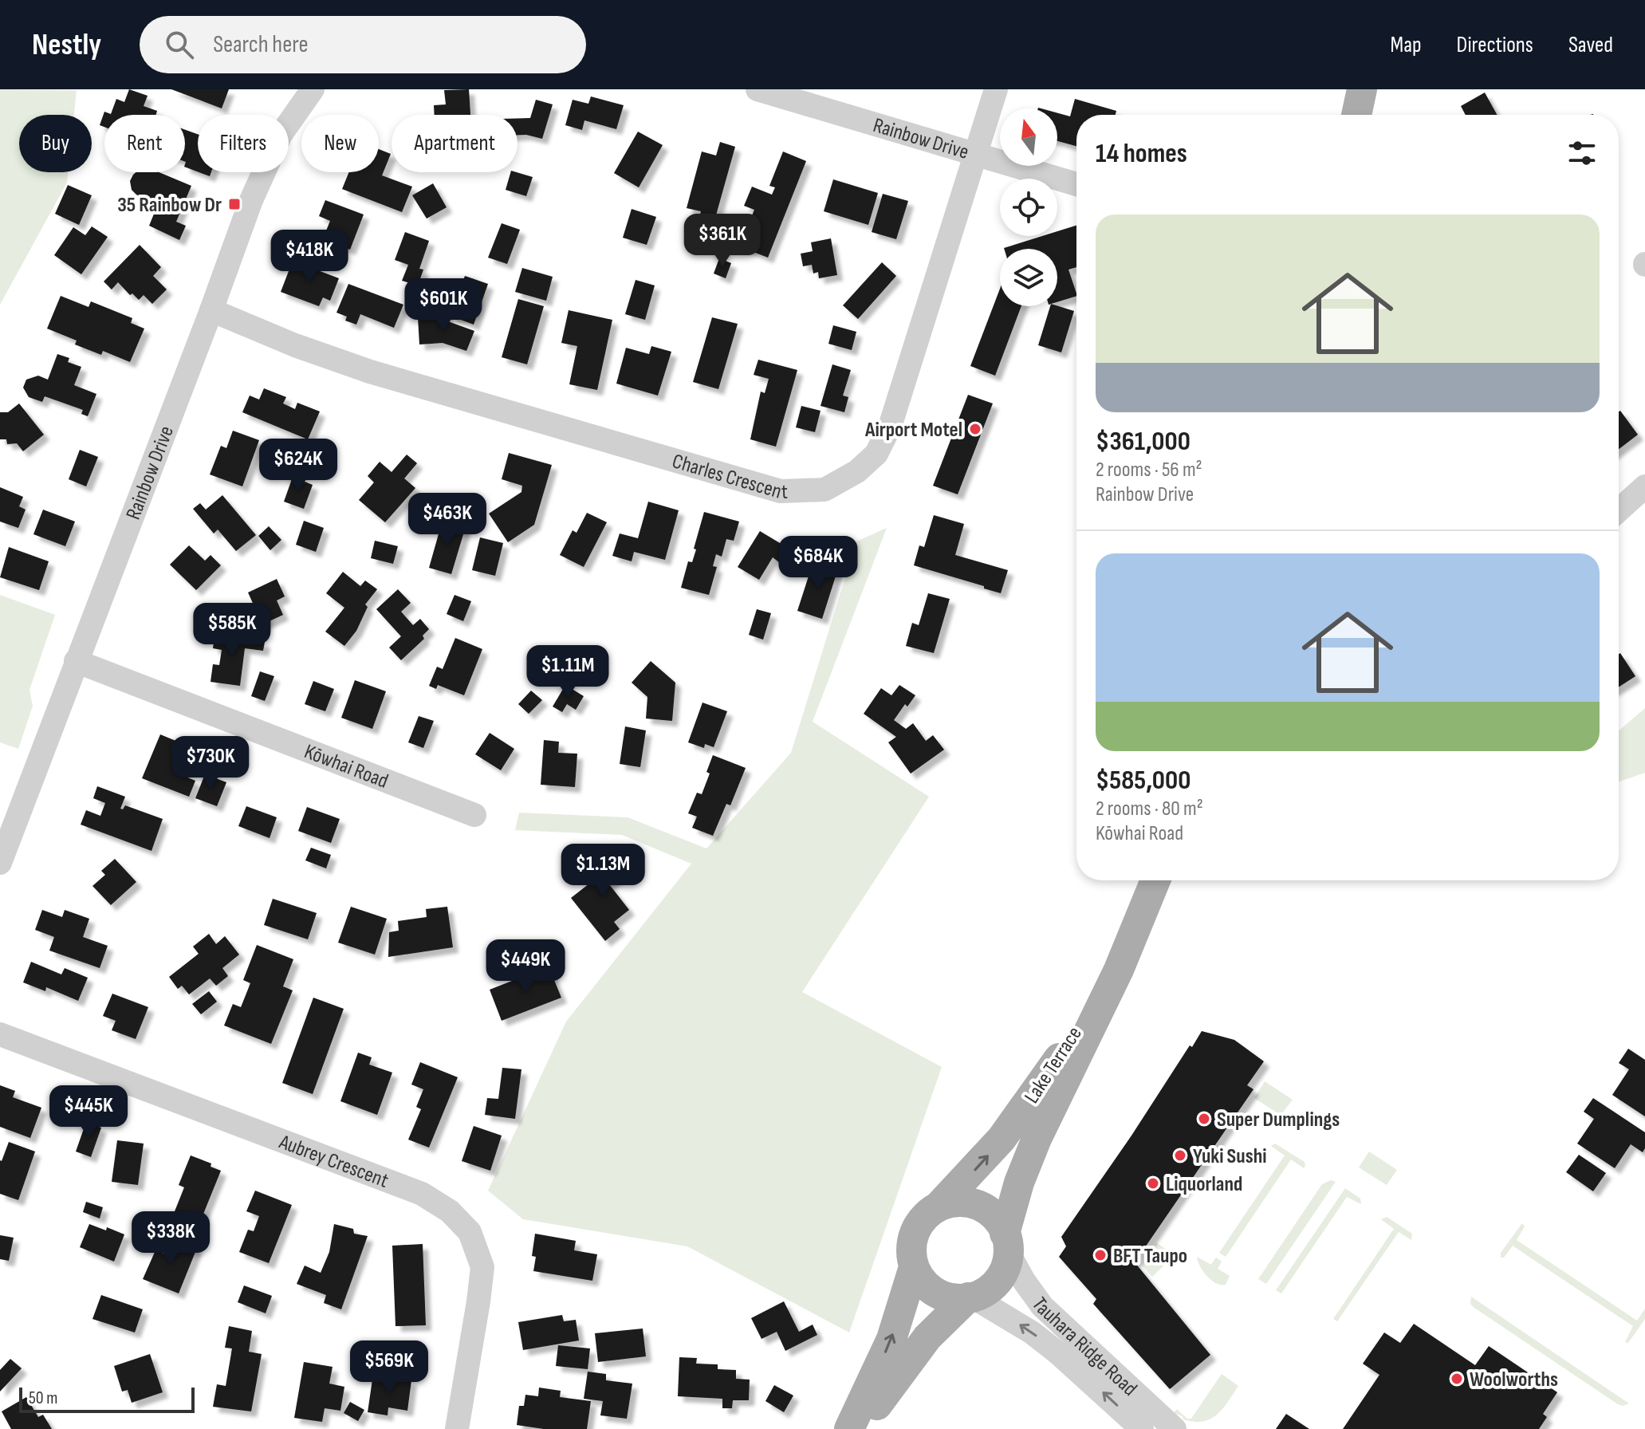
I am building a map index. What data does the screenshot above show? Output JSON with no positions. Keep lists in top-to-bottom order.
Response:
{
  "streets": {
    "main road": ["Lake Terrace"],
    "street": [
      "Rainbow Drive",
      "Charles Crescent",
      "Kōwhai Road",
      "Aubrey Crescent",
      "Tauhara Ridge Road"
    ]
  },
  "crossings": [
    ["Rainbow Drive", "Charles Crescent"],
    ["Rainbow Drive", "Kōwhai Road"],
    ["Lake Terrace", "Tauhara Ridge Road"]
  ],
  "places": {
    "transit": ["35 Rainbow Dr"],
    "other": [
      "Airport Motel",
      "Super Dumplings",
      "Yuki Sushi",
      "Liquorland",
      "BFT Taupo",
      "Woolworths"
    ]
  },
  "scale_bar": "50 m",
  "north": "top",
  "page": {
    "header": "Nestly",
    "search": "Search here",
    "nav": ["Map", "Directions", "Saved"],
    "chip": [
      "Buy",
      "Rent",
      "Filters",
      "New",
      "Apartment"
    ],
    "heading": "14 homes",
    "list": [
      {
        "name": "$361,000",
        "note": "2 rooms · 56 m² · Rainbow Drive"
      },
      {
        "name": "$585,000",
        "note": "2 rooms · 80 m² · Kōwhai Road"
      }
    ],
    "price": [
      "$361K",
      "$418K",
      "$601K",
      "$624K",
      "$463K",
      "$684K",
      "$585K",
      "$1.11M",
      "$730K",
      "$1.13M",
      "$449K",
      "$445K",
      "$338K",
      "$569K"
    ],
    "scale": "50 m"
  }
}
